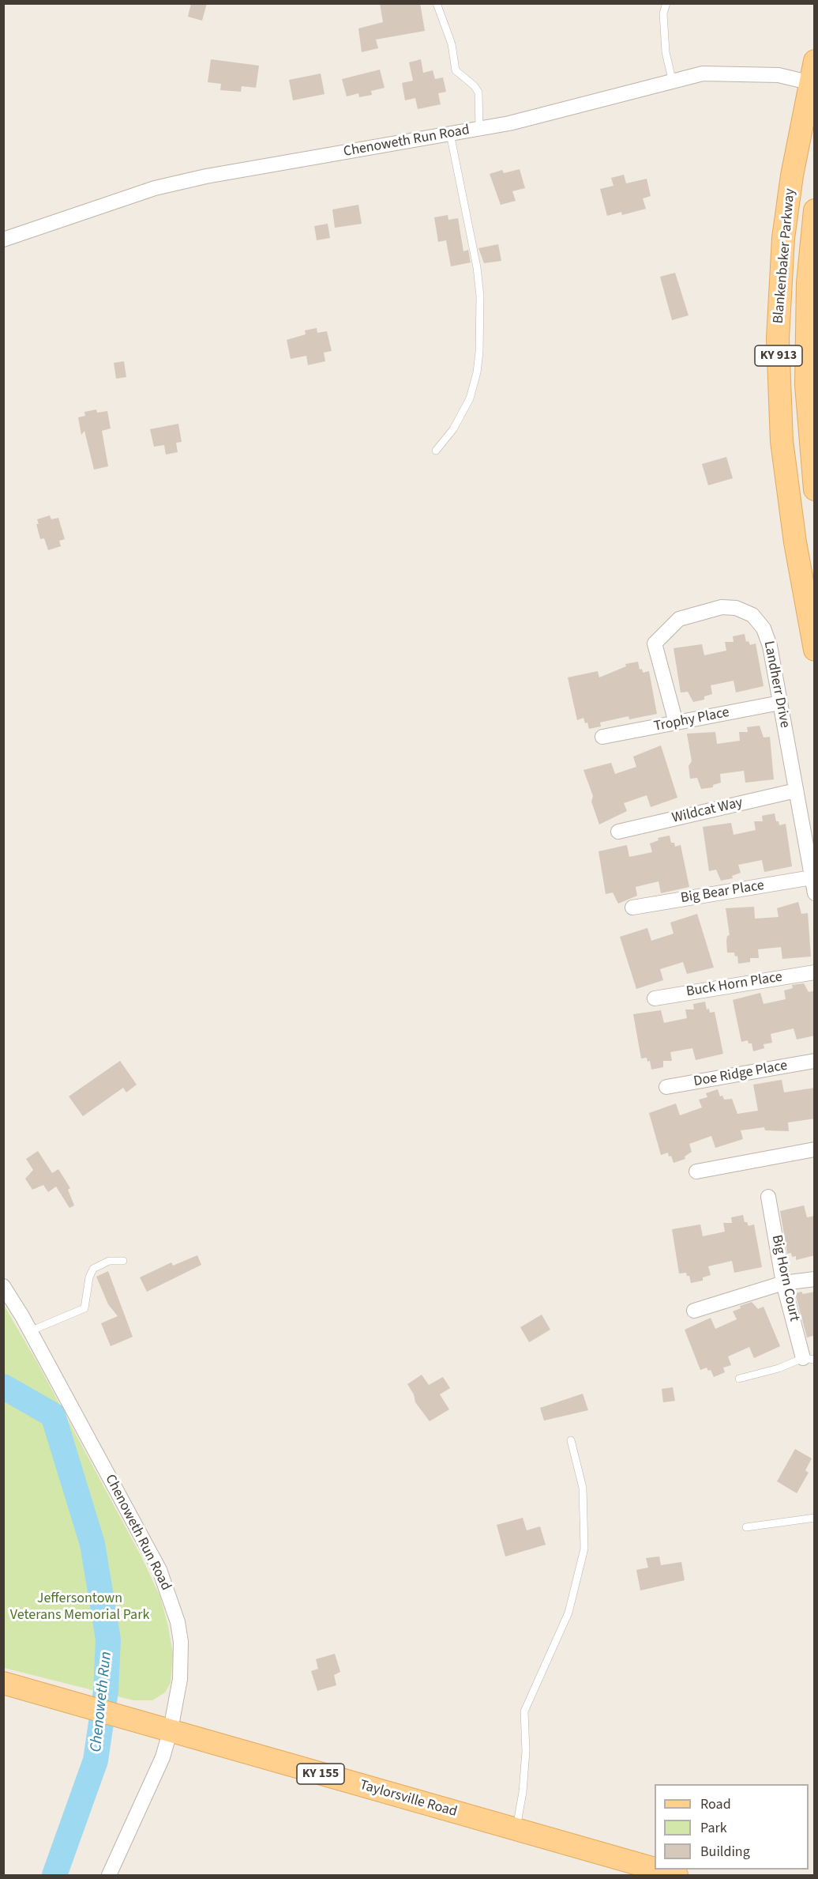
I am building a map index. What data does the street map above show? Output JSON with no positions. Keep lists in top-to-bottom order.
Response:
{
  "streets": {
    "main road": [
      "Blankenbaker Parkway",
      "KY 913",
      "KY 155",
      "Taylorsville Road"
    ],
    "street": [
      "Chenoweth Run Road",
      "Landherr Drive",
      "Trophy Place",
      "Wildcat Way",
      "Big Bear Place",
      "Buck Horn Place",
      "Doe Ridge Place",
      "Big Horn Court"
    ]
  },
  "crossings": [
    ["Chenoweth Run Road", "Blankenbaker Parkway"],
    ["Chenoweth Run Road", "Taylorsville Road"],
    ["Landherr Drive", "Trophy Place"],
    ["Landherr Drive", "Wildcat Way"],
    ["Landherr Drive", "Big Bear Place"]
  ],
  "water": ["Chenoweth Run"],
  "parks": ["Jeffersontown Veterans Memorial Park"],
  "legend": ["Road", "Park", "Building"]
}
